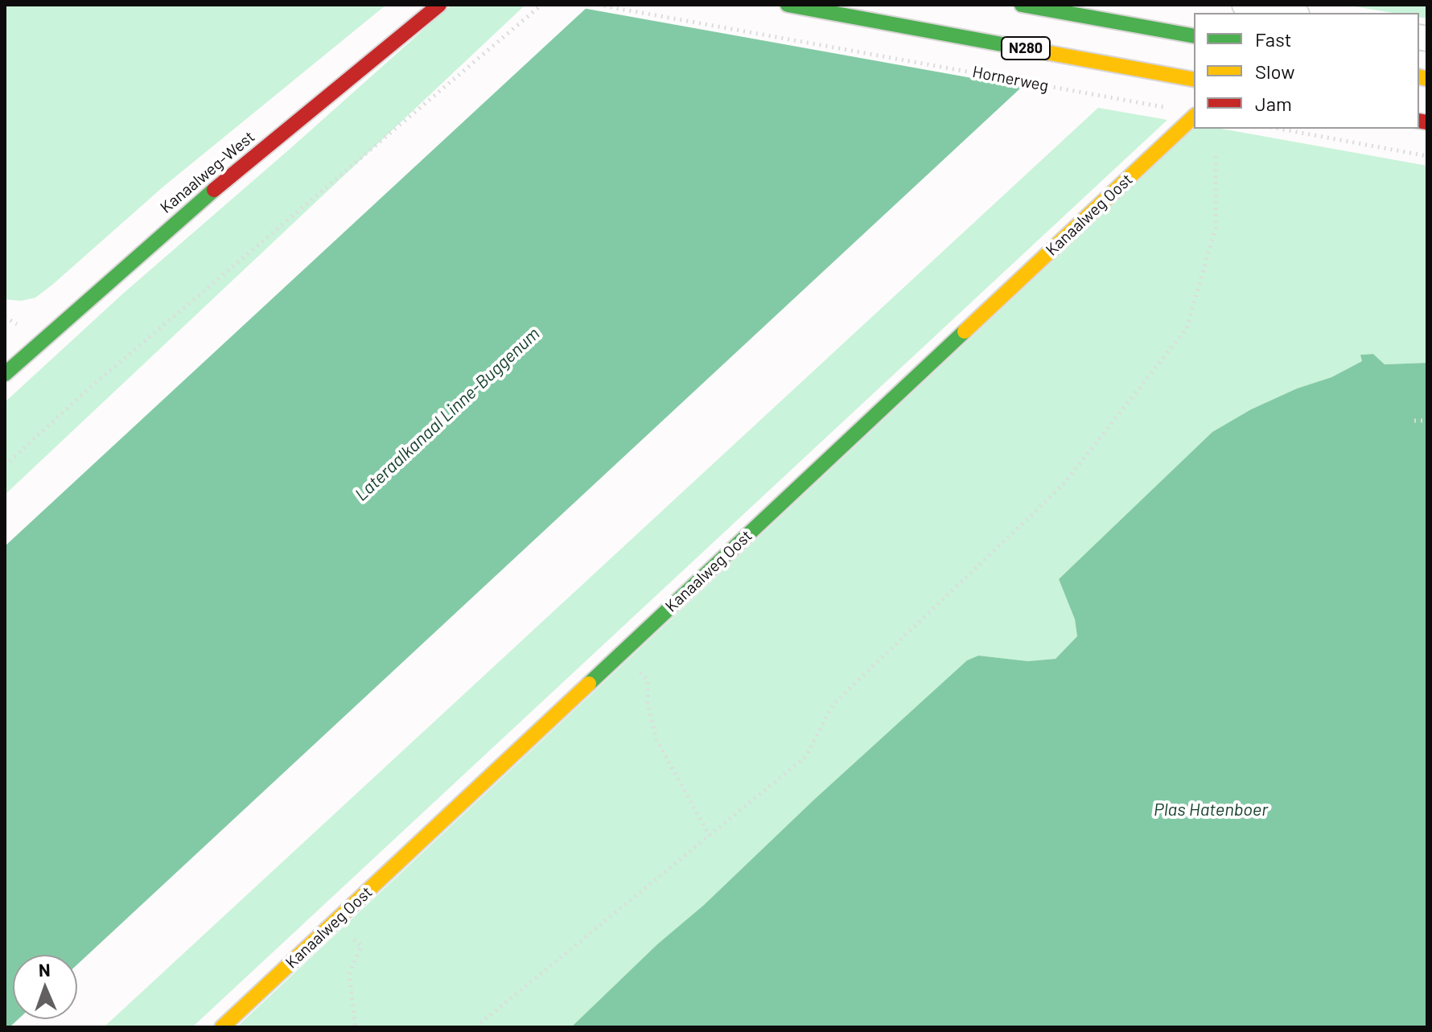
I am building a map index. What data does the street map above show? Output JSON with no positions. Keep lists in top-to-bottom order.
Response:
{
  "streets": {
    "main road": [
      "N280",
      "Hornerweg",
      "Kanaalweg-West",
      "Kanaalweg Oost"
    ]
  },
  "water": ["Lateraalkanaal Linne-Buggenum", "Plas Hatenboer"],
  "legend": ["Fast", "Slow", "Jam"],
  "north": "top"
}
